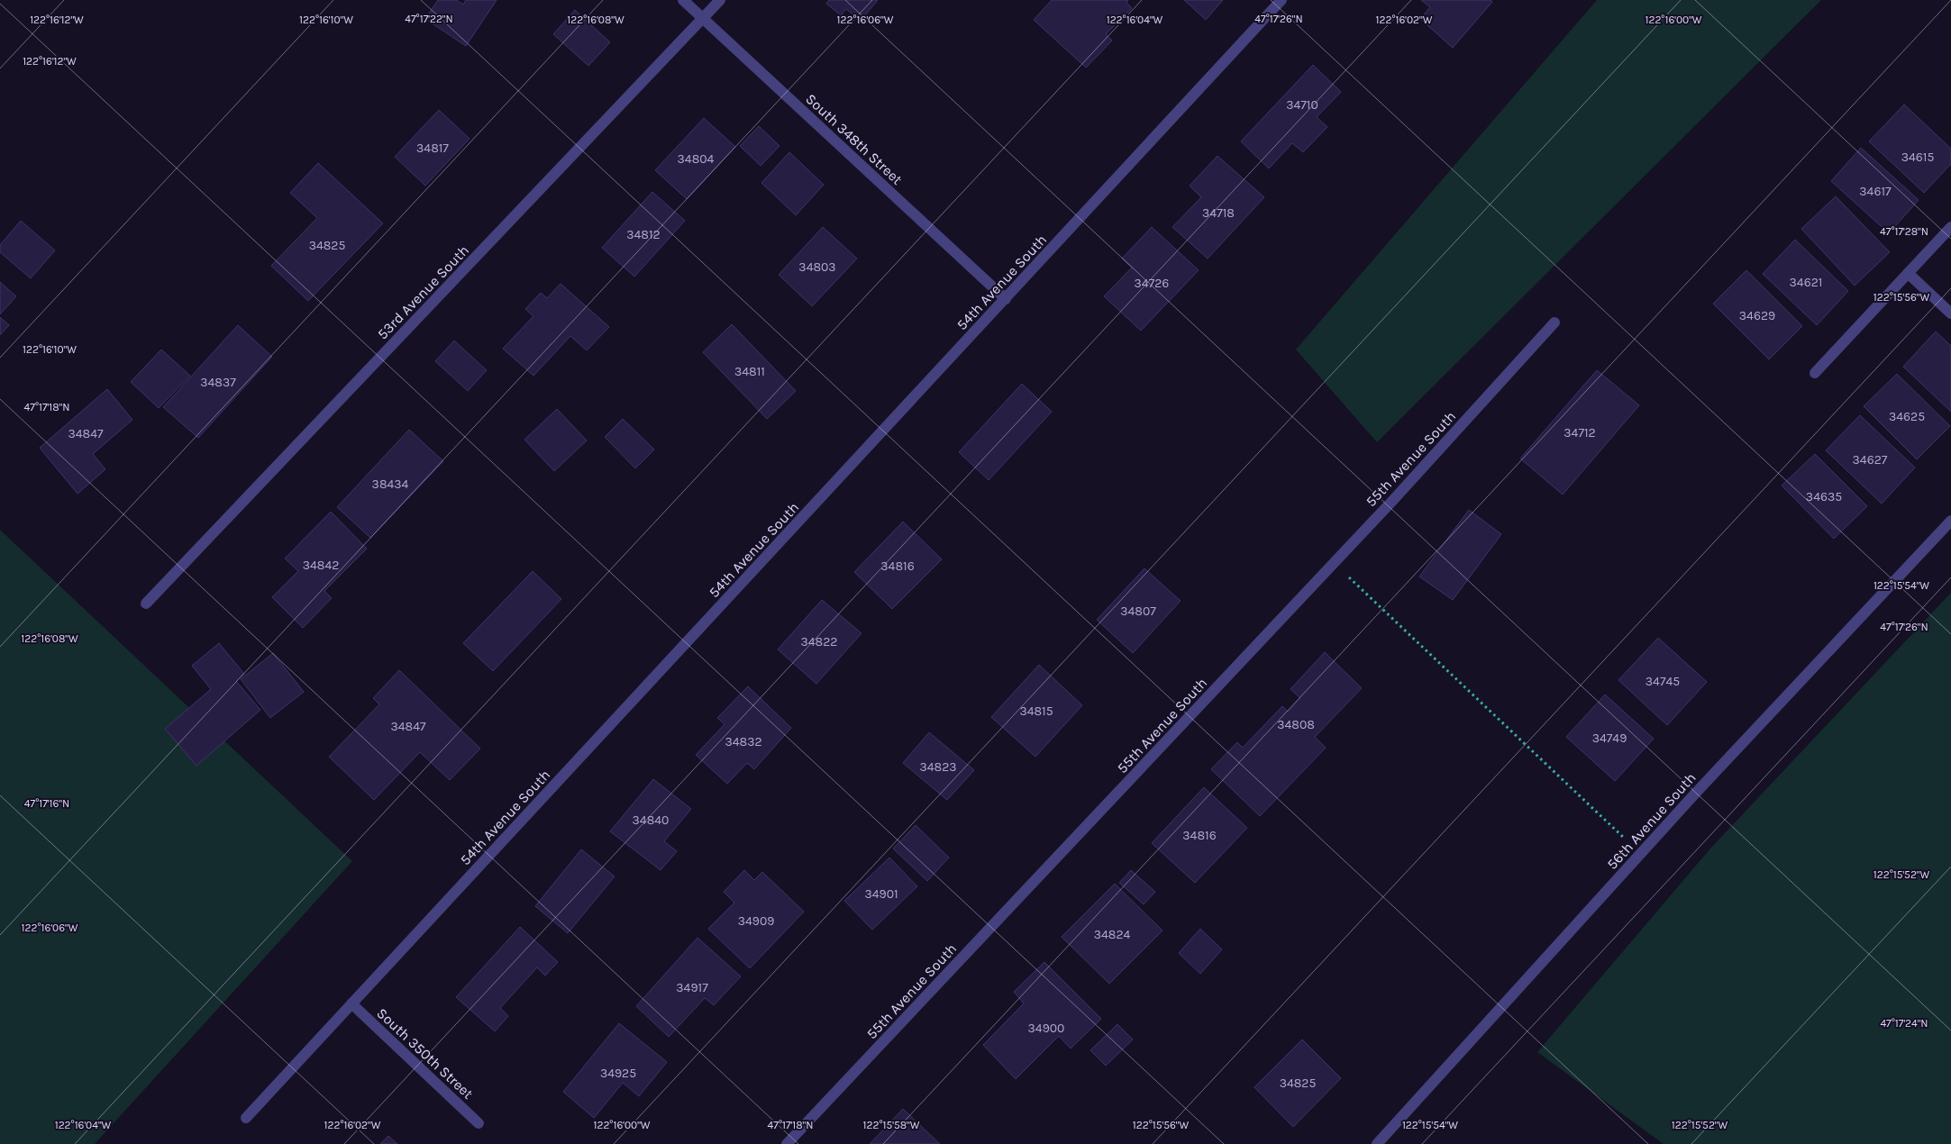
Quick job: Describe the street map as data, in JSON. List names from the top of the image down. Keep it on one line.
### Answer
{"streets":{"street":["South 348th Street","54th Avenue South","53rd Avenue South","55th Avenue South","56th Avenue South","South 350th Street"]},"crossings":[["South 348th Street","54th Avenue South"],["South 348th Street","53rd Avenue South"],["54th Avenue South","South 350th Street"]],"house_numbers":["34710","34817","34615","34804","34617","34718","34812","34825","34803","34621","34726","34629","34811","34837","34625","34712","34847","34627","38434","34635","34842","34816","34807","34822","34745","34815","34808","34847","34749","34832","34823","34840","34816","34901","34909","34824","34917","34900","34925","34825"],"coordinates":["47°17'22\"N","47°17'26\"N","122°16'12\"W","122°16'10\"W","122°16'08\"W","122°16'06\"W","122°16'04\"W","122°16'02\"W","122°16'00\"W","47°17'28\"N","122°15'56\"W","47°17'18\"N","122°15'54\"W","47°17'16\"N","122°15'52\"W","47°17'24\"N","122°15'58\"W"]}
